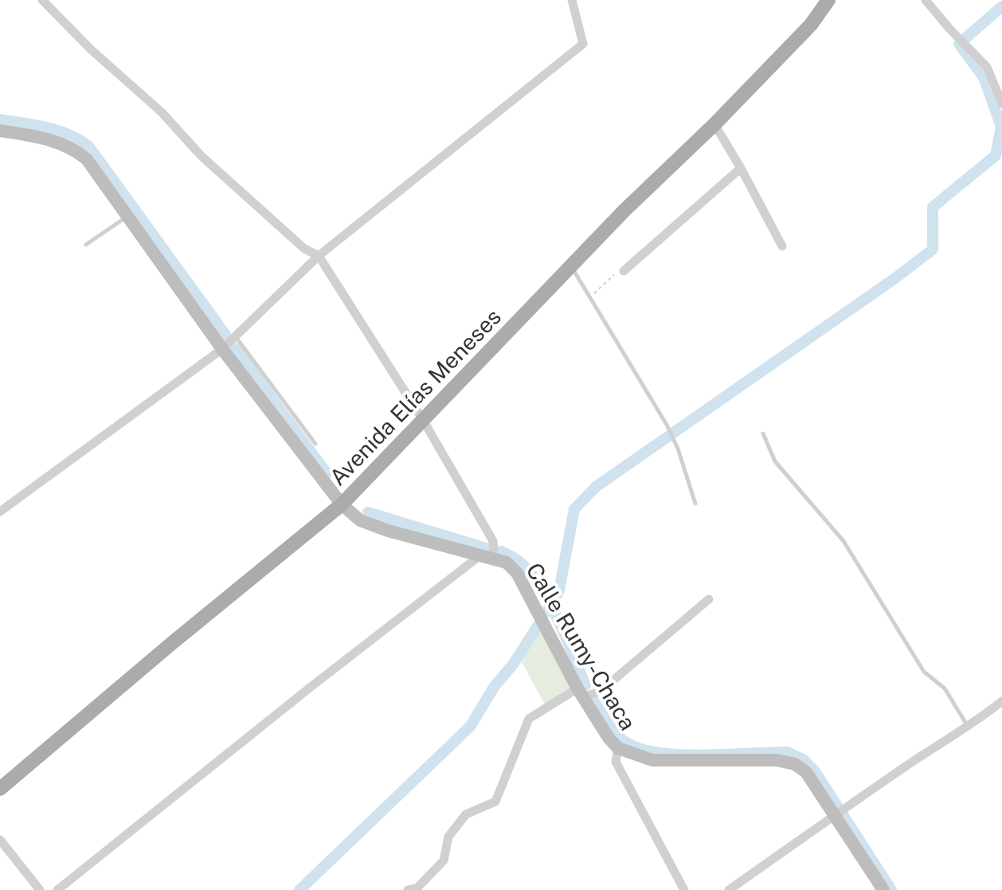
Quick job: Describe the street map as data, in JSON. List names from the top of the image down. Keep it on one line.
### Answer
{"streets":{"main road":["Avenida Elías Meneses"],"street":["Calle Rumy-Chaca"]},"crossings":[["Avenida Elías Meneses","Calle Rumy-Chaca"]]}
